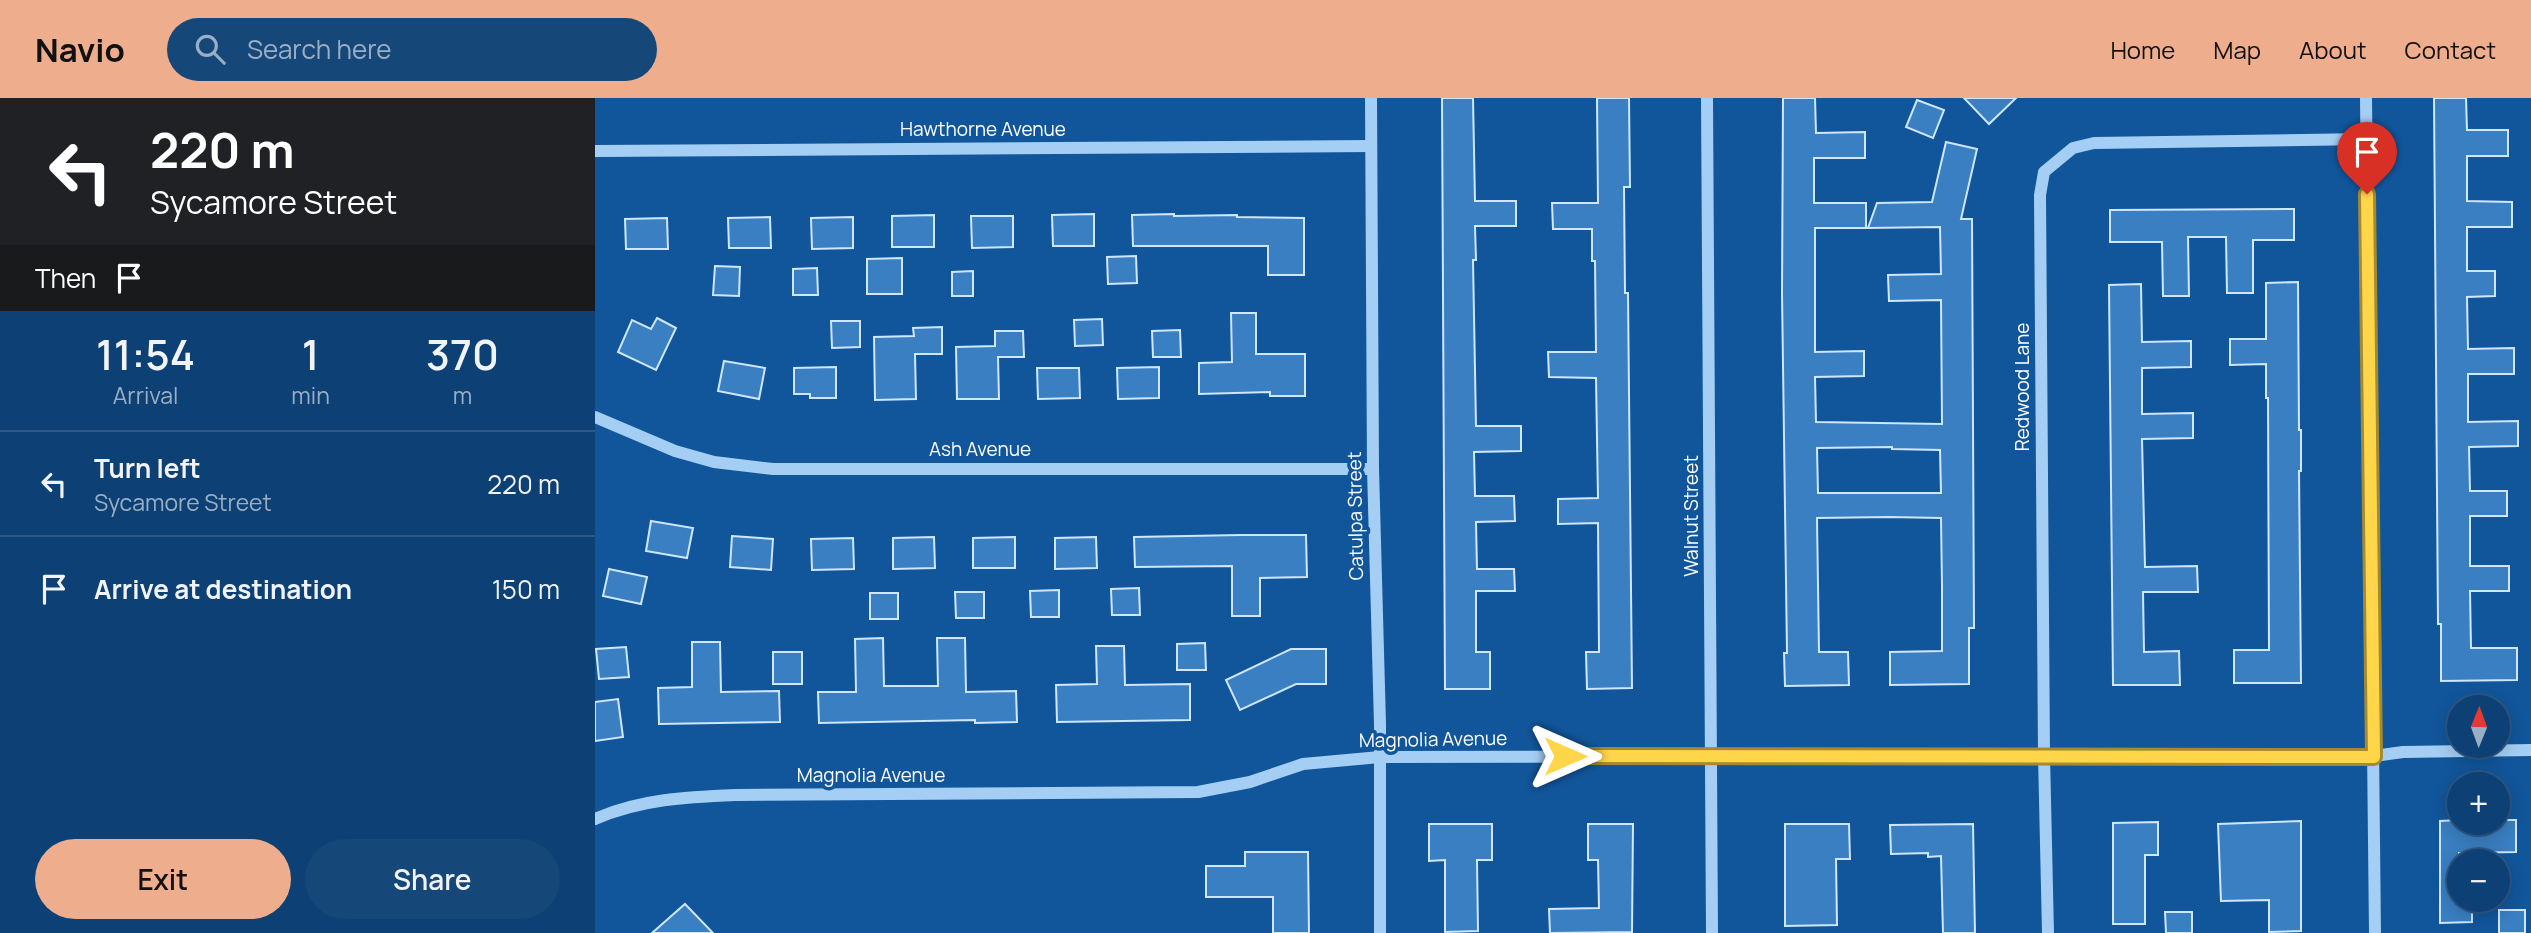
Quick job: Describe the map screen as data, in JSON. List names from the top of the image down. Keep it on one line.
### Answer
{"streets":{"street":["Hawthorne Avenue","Redwood Lane","Ash Avenue","Catulpa Street","Walnut Street","Magnolia Avenue"]},"crossings":[["Hawthorne Avenue","Catulpa Street"],["Redwood Lane","Magnolia Avenue"],["Ash Avenue","Catulpa Street"],["Catulpa Street","Magnolia Avenue"],["Walnut Street","Magnolia Avenue"]],"north":"top","page":{"header":"Navio","search":"Search here","nav":["Home","Map","About","Contact"],"turn":["220 m","Sycamore Street"],"then":"Then","eta":["11:54","Arrival","1","min","370","m"],"list":[{"name":"Turn left","note":"Sycamore Street","value":"220 m"},{"name":"Arrive at destination","value":"150 m"}],"map_buttons":["+","−"],"buttons":["Exit","Share"]}}
